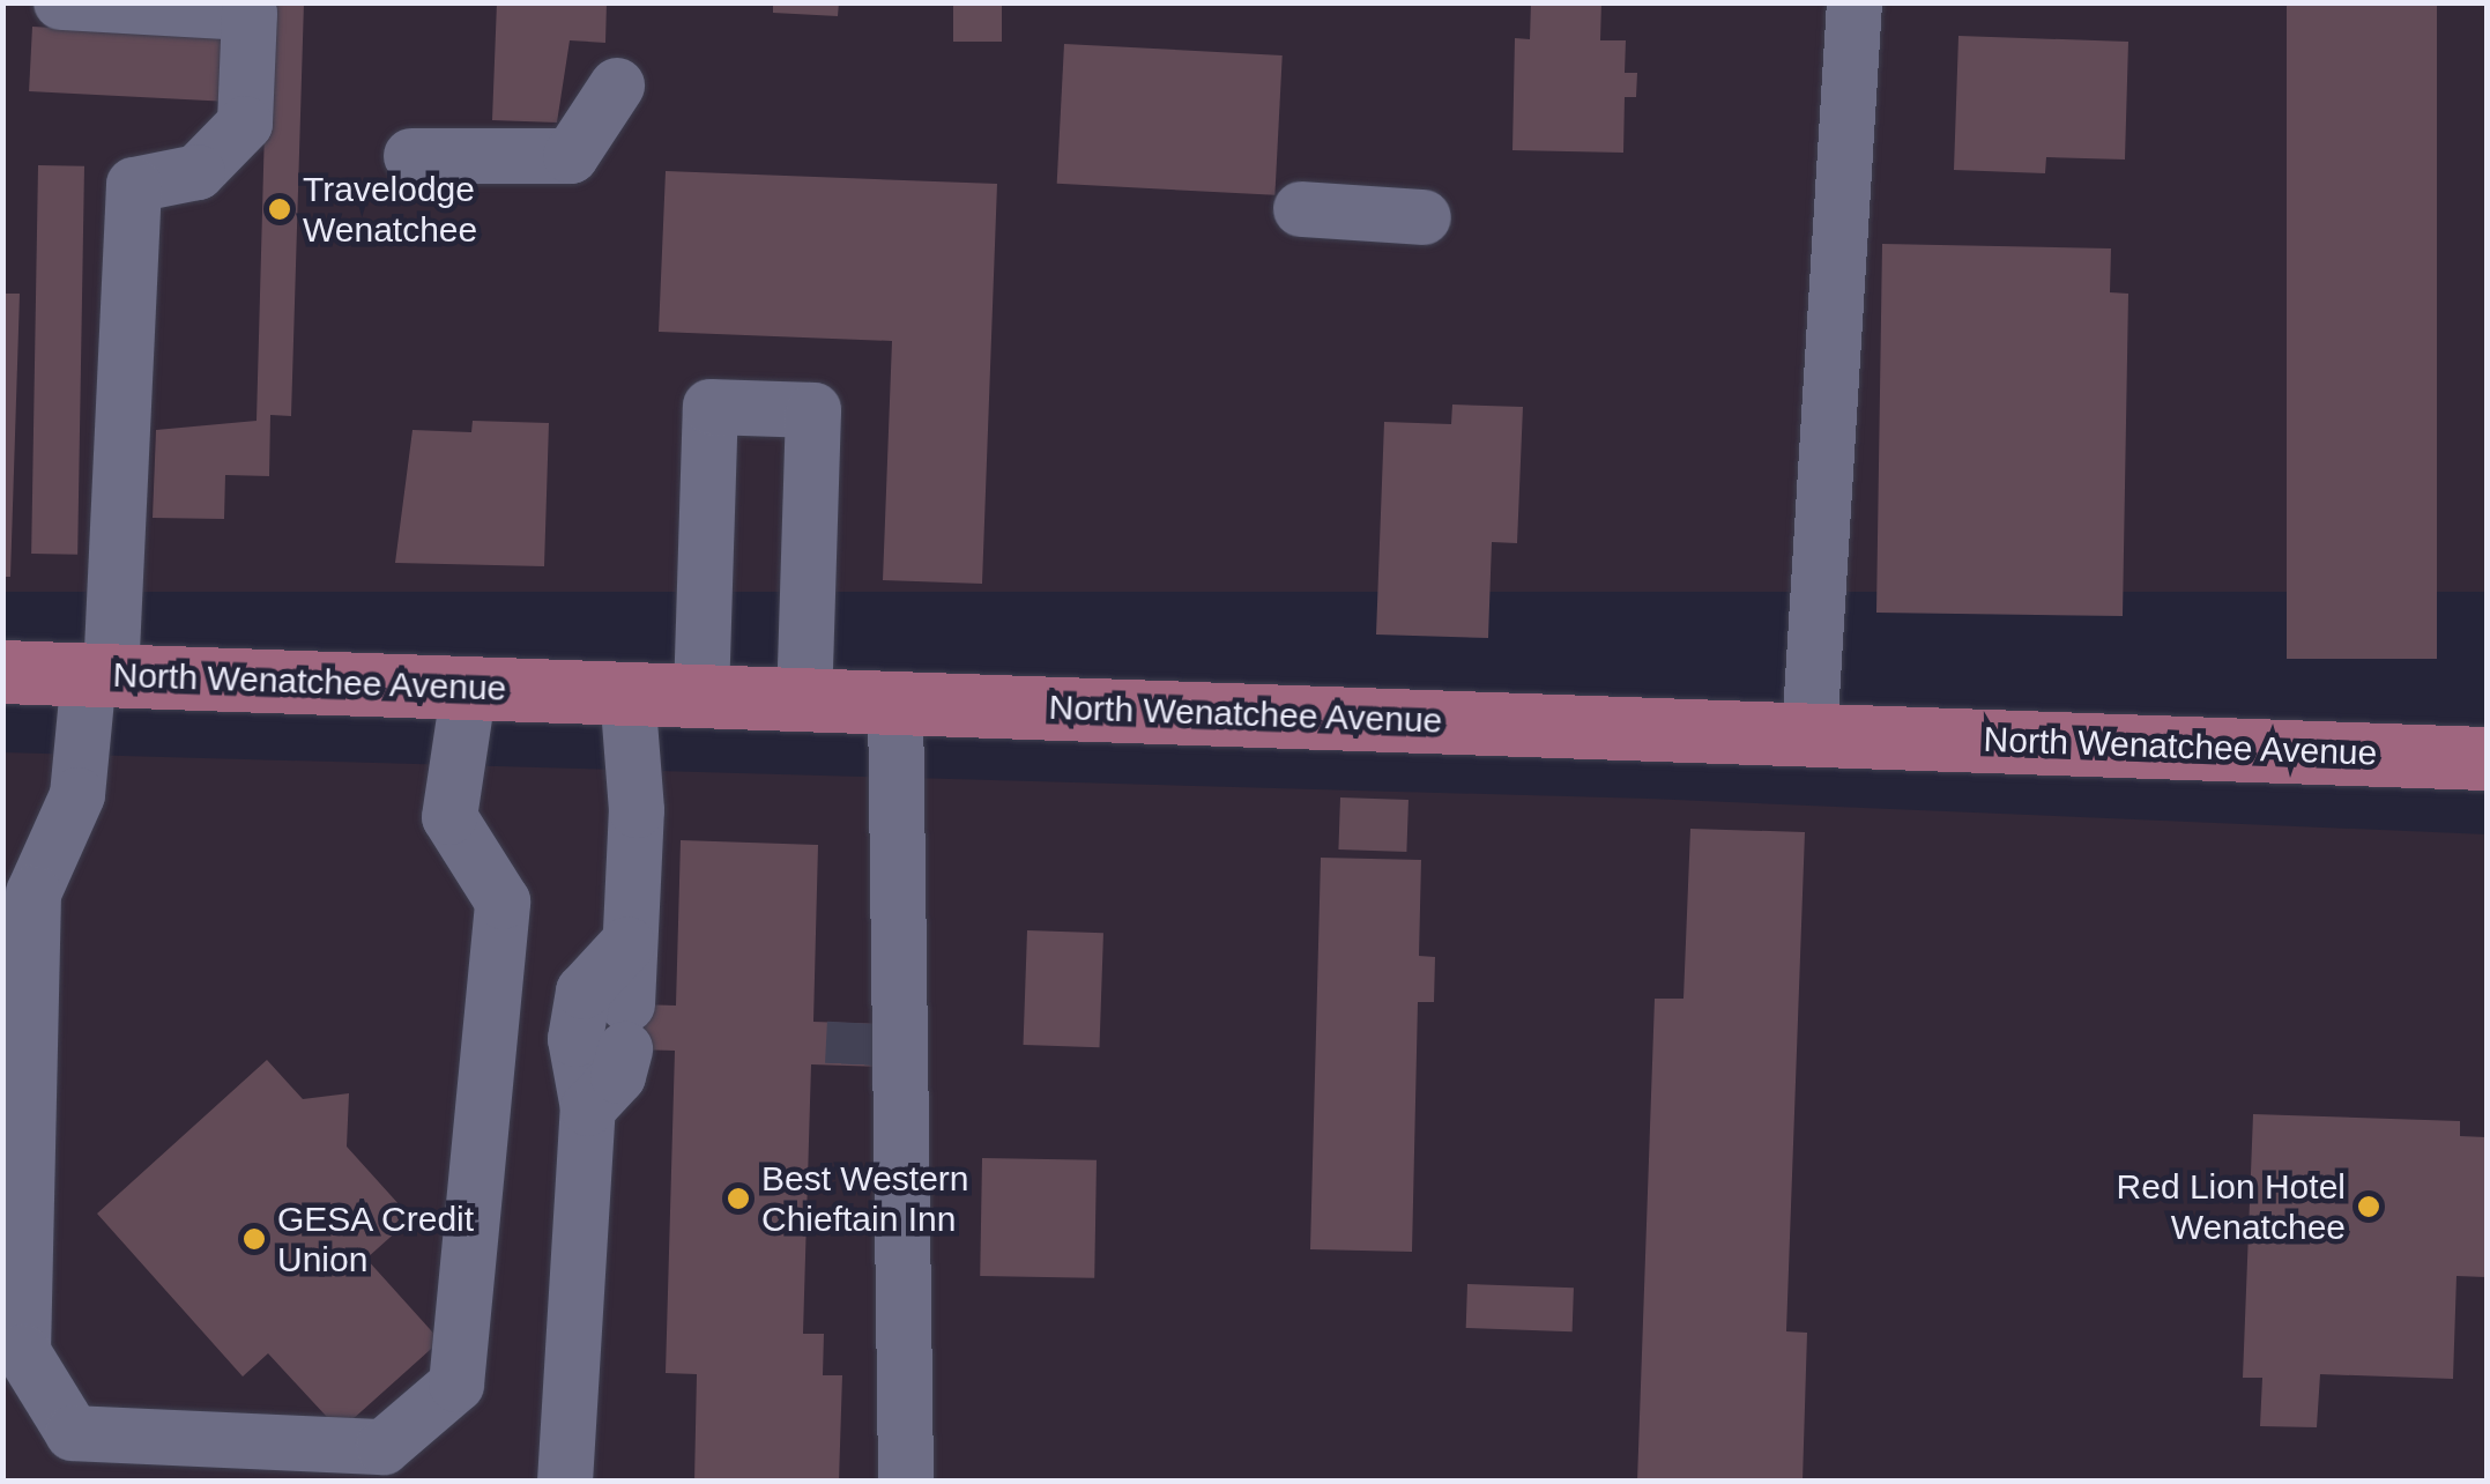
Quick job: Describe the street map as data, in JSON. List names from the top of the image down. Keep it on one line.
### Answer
{"streets":{"main road":["North Wenatchee Avenue"]},"places":["Travelodge Wenatchee","Best Western Chieftain Inn","Red Lion Hotel Wenatchee","GESA Credit Union"]}
